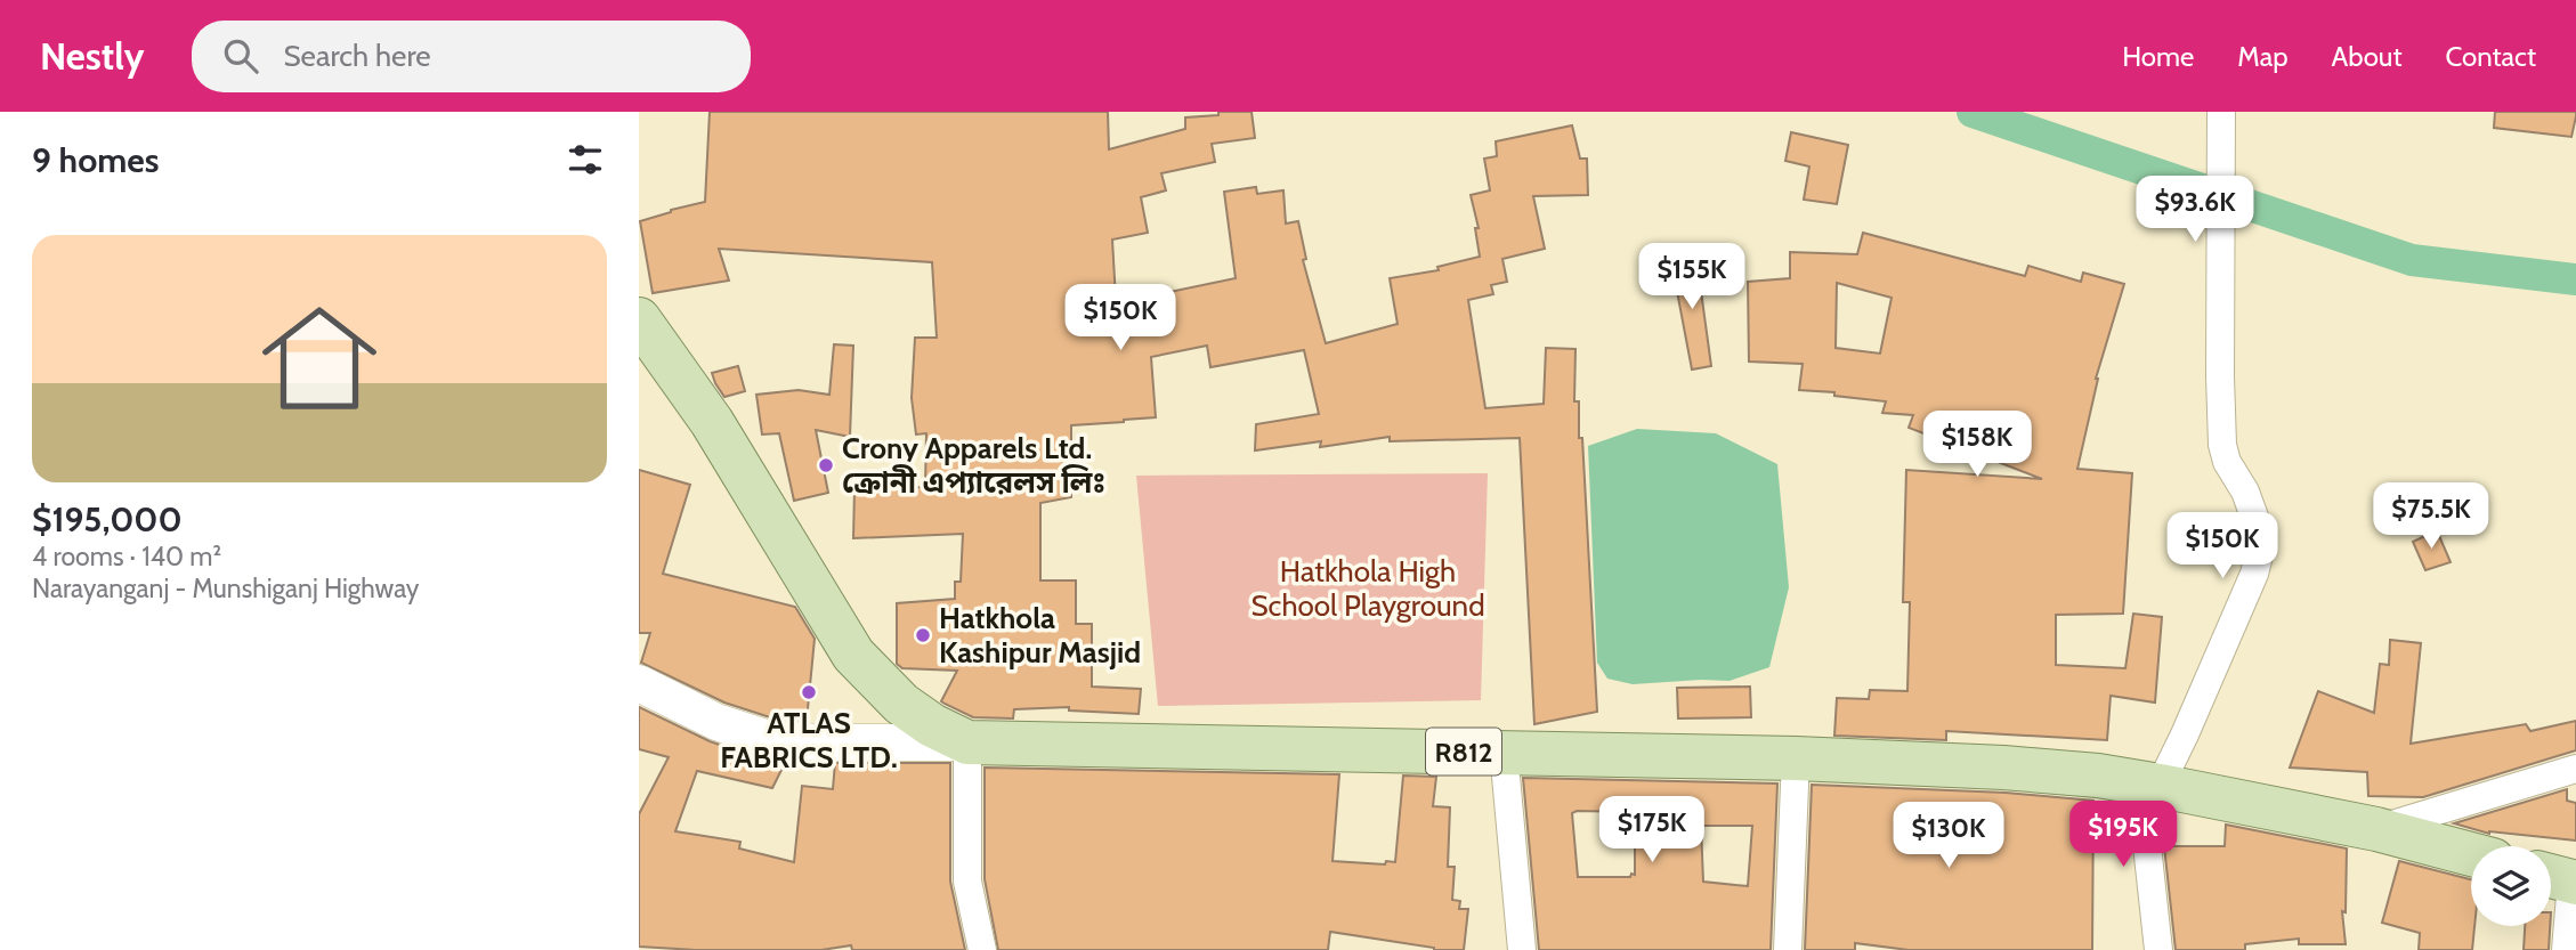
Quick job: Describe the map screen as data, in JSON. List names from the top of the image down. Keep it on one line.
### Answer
{"streets":{"main road":["R812"]},"parks":["Hatkhola High School Playground"],"places":["Crony Apparels Ltd. ক্রোনী এপ্যারেলস লিঃ","Hatkhola Kashipur Masjid","ATLAS FABRICS LTD."],"page":{"header":"Nestly","search":"Search here","nav":["Home","Map","About","Contact"],"heading":"9 homes","price":["$93.6K","$155K","$150K","$158K","$75.5K","$150K","$175K","$195K","$130K"],"list":[{"name":"$195,000","note":"4 rooms · 140 m² · Narayanganj - Munshiganj Highway"}]}}
